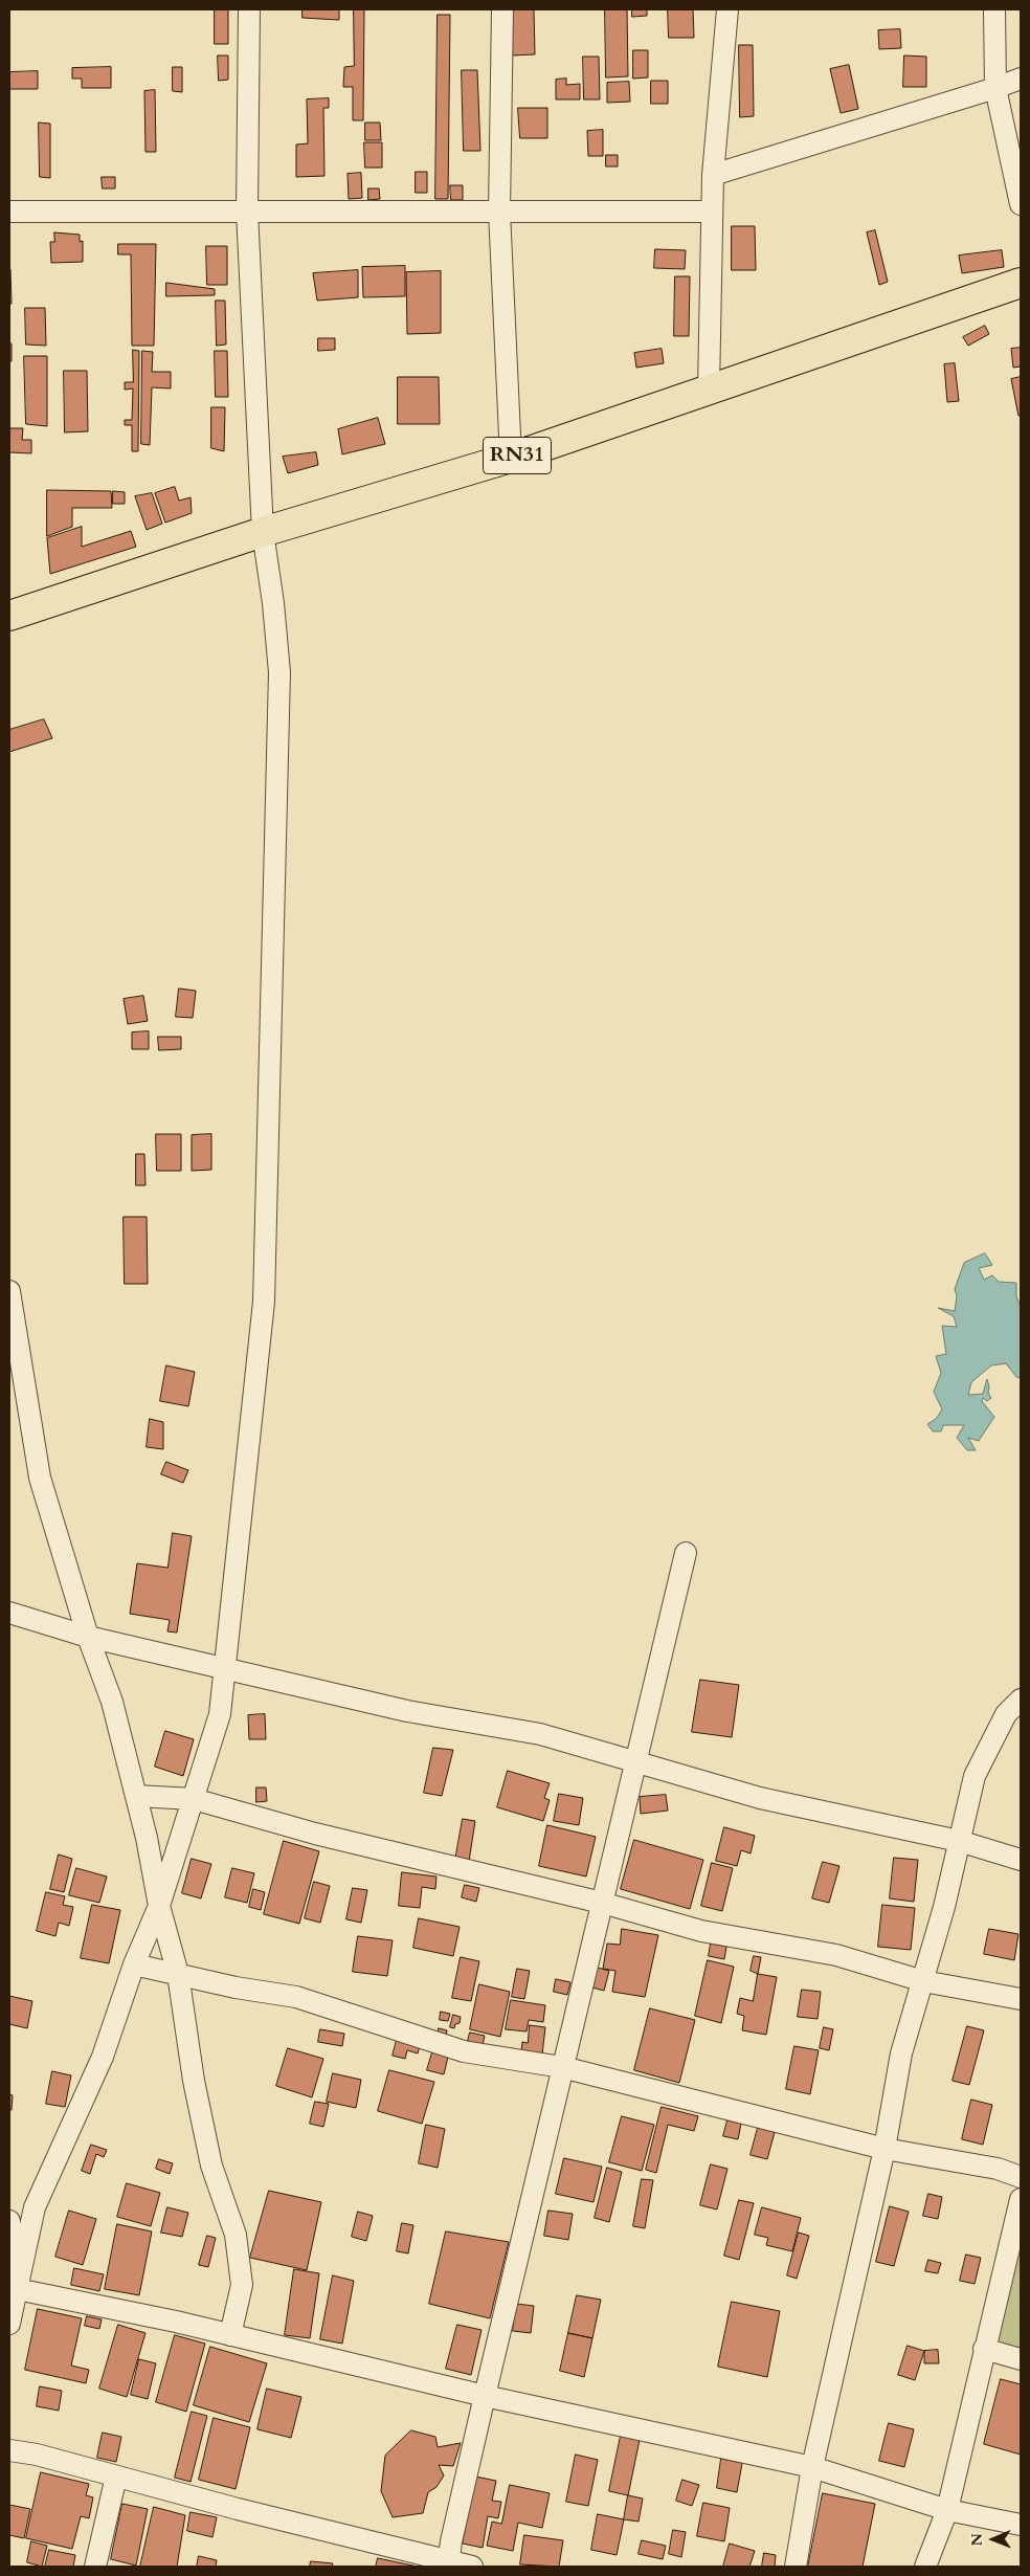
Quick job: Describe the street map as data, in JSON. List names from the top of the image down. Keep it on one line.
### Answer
{"streets":{"main road":["RN31"]},"north":"left"}
